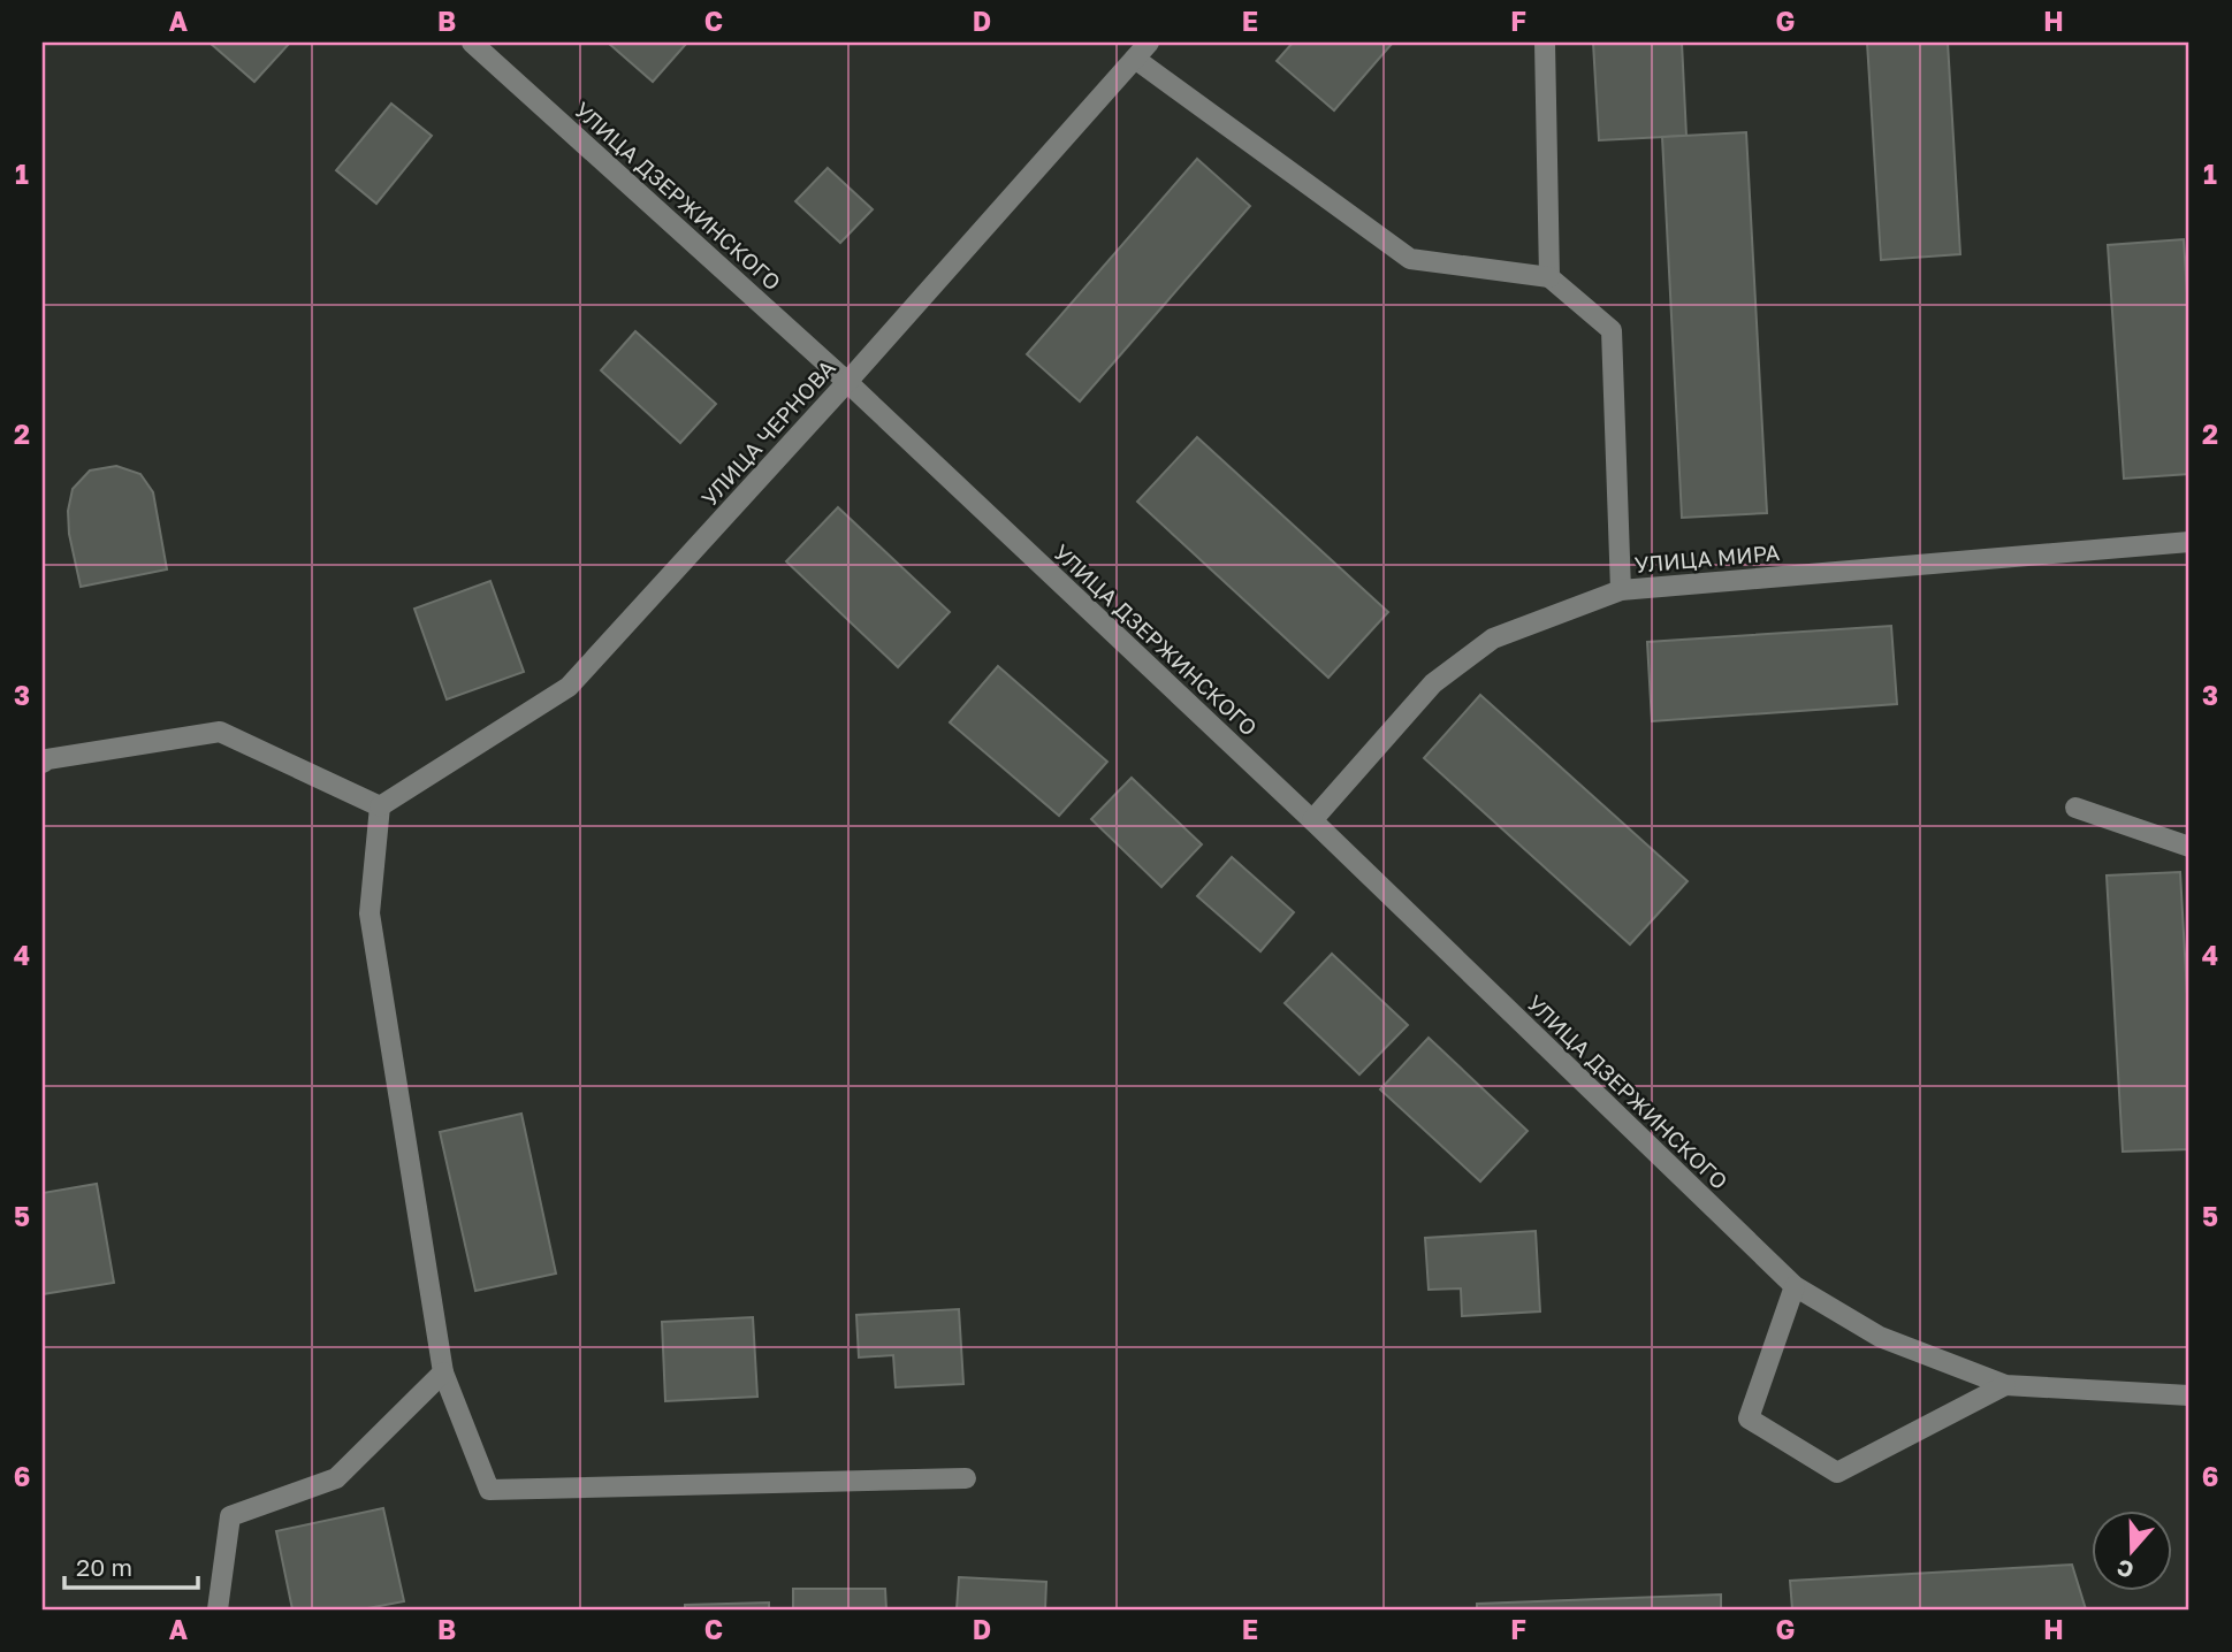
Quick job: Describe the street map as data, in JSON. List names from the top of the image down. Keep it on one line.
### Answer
{"streets":{"street":["УЛИЦА ДЗЕРЖИНСКОГО","УЛИЦА ЧЕРНОВА","УЛИЦА МИРА"]},"crossings":[["УЛИЦА ДЗЕРЖИНСКОГО","УЛИЦА ЧЕРНОВА"],["УЛИЦА ДЗЕРЖИНСКОГО","УЛИЦА МИРА"]],"scale_bar":"20 m","north":"bottom","grid":{"columns":["A","B","C","D","E","F","G","H"],"rows":["1","2","3","4","5","6"]}}
